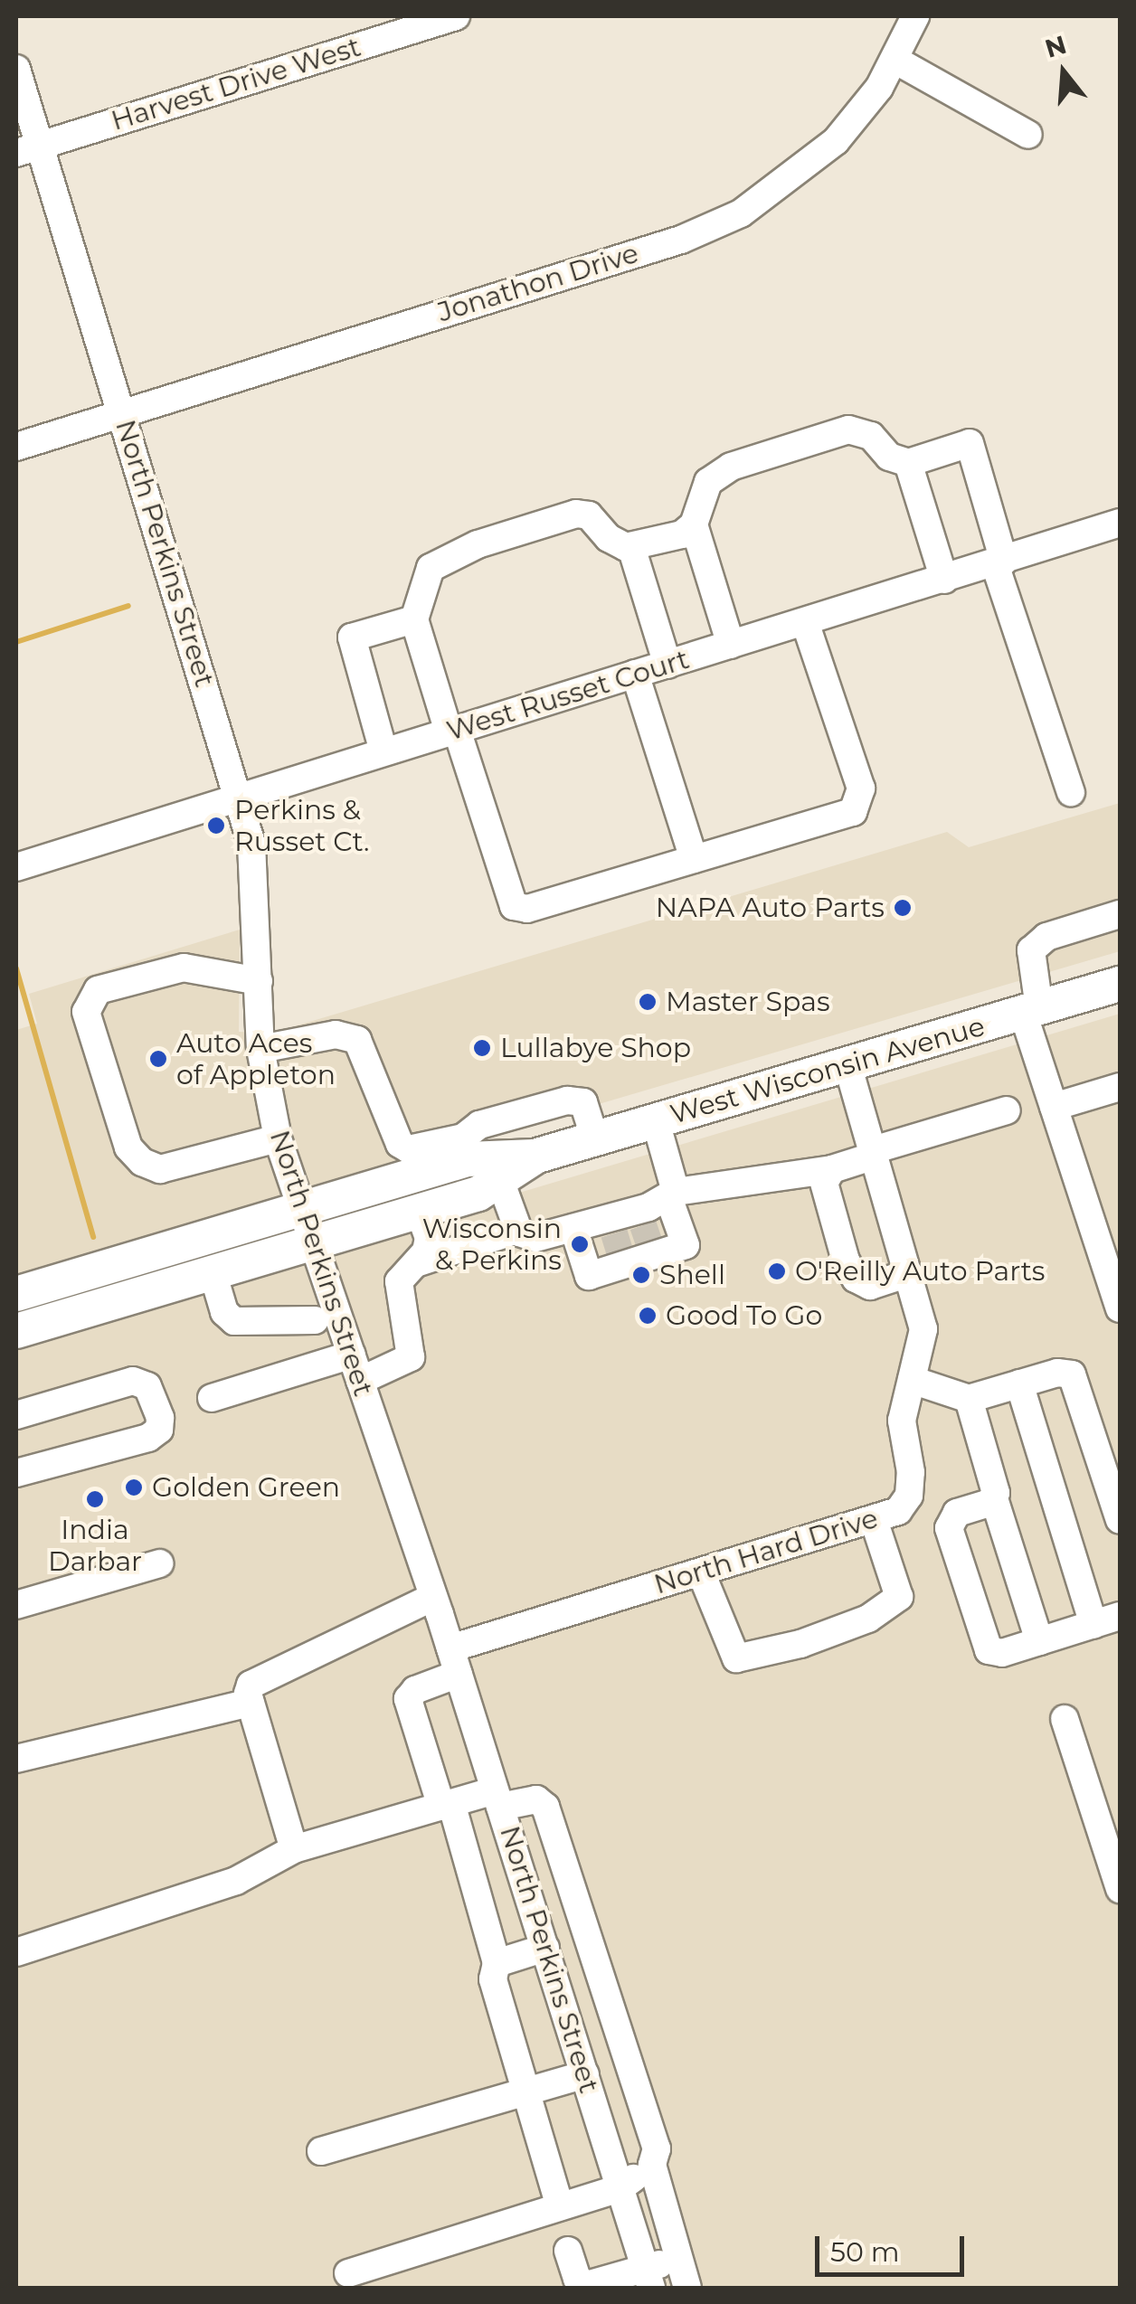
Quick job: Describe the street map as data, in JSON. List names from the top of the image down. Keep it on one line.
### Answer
{"streets":{"main road":["West Wisconsin Avenue"],"street":["Harvest Drive West","Jonathon Drive","North Perkins Street","West Russet Court","North Hard Drive"]},"crossings":[["Harvest Drive West","North Perkins Street"],["Jonathon Drive","North Perkins Street"],["North Perkins Street","West Russet Court"],["North Perkins Street","West Wisconsin Avenue"],["North Perkins Street","North Hard Drive"],["West Wisconsin Avenue","North Hard Drive"]],"places":["Perkins & Russet Ct.","NAPA Auto Parts","Master Spas","Lullabye Shop","Auto Aces of Appleton","Wisconsin & Perkins","O'Reilly Auto Parts","Shell","Good To Go","Golden Green","India Darbar"],"scale_bar":"50 m","north":"top"}
